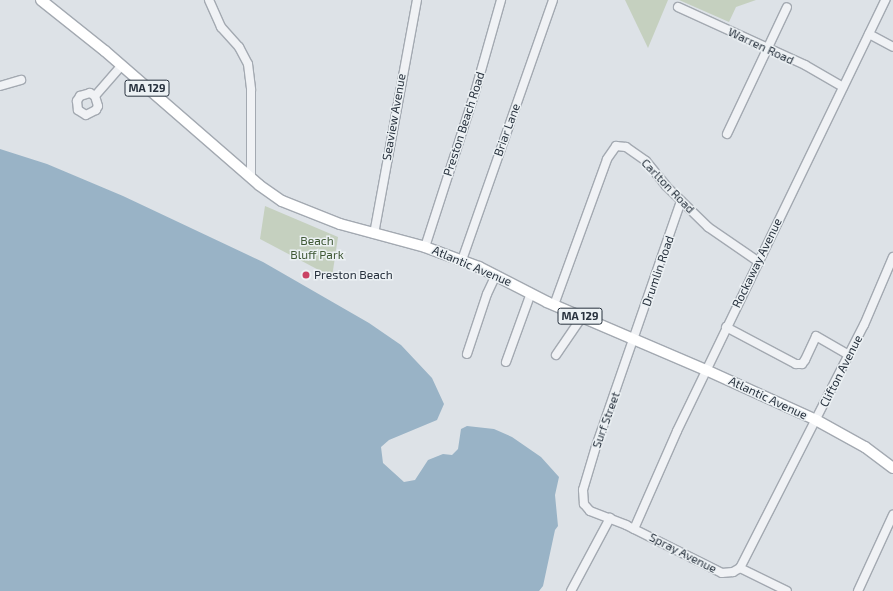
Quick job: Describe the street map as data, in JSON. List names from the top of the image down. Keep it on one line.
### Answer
{"streets":{"main road":["MA 129","Atlantic Avenue"],"street":["Warren Road","Seaview Avenue","Preston Beach Road","Briar Lane","Carlton Road","Rockaway Avenue","Drumlin Road","Clifton Avenue","Surf Street","Spray Avenue"]},"crossings":[["Warren Road","Rockaway Avenue"],["Seaview Avenue","Atlantic Avenue"],["Preston Beach Road","Atlantic Avenue"],["Briar Lane","Atlantic Avenue"],["Carlton Road","Rockaway Avenue"],["Carlton Road","Atlantic Avenue"],["Carlton Road","Drumlin Road"],["Rockaway Avenue","Atlantic Avenue"],["Rockaway Avenue","Spray Avenue"],["Atlantic Avenue","Drumlin Road"],["Atlantic Avenue","Clifton Avenue"],["Atlantic Avenue","Surf Street"],["Drumlin Road","Surf Street"],["Clifton Avenue","Spray Avenue"],["Surf Street","Spray Avenue"]],"parks":["Beach Bluff Park"],"places":["Preston Beach"]}
